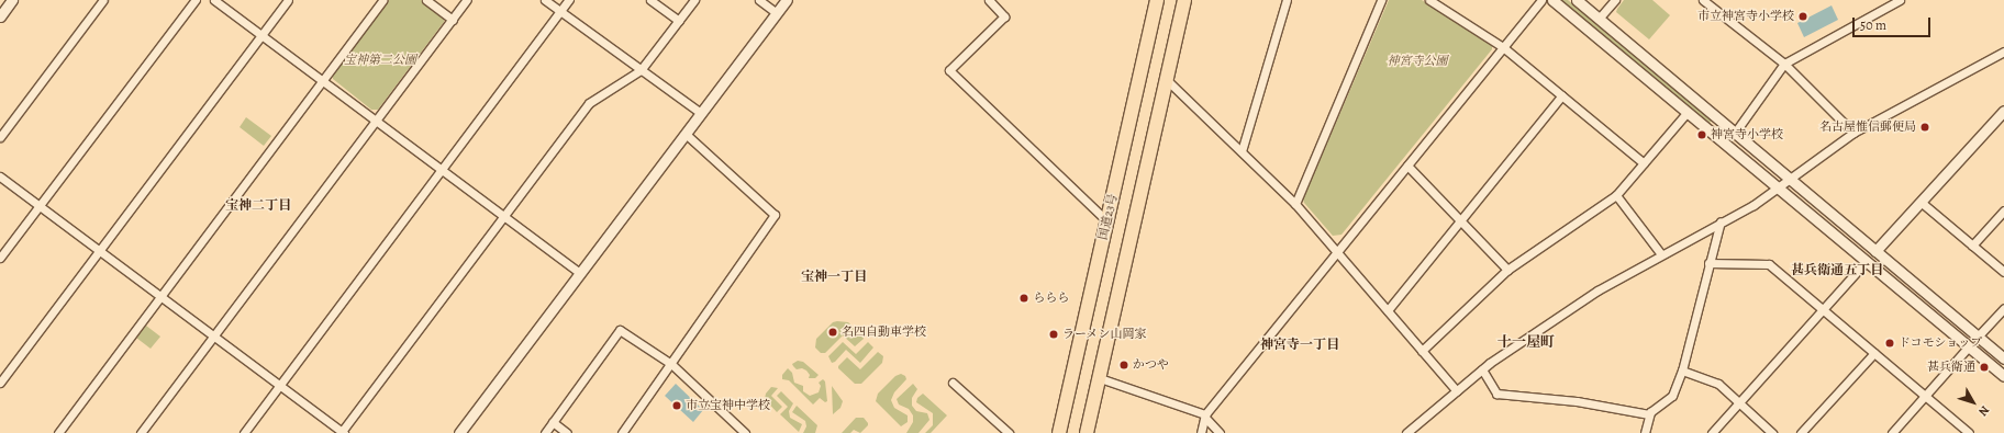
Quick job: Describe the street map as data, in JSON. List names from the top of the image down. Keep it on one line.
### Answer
{"streets":{"highway":["国道23号"]},"districts":["宝神二丁目","甚兵衛通五丁目","宝神一丁目","十一屋町","神宮寺一丁目"],"parks":["宝神第二公園","神宮寺公園"],"places":["市立神宮寺小学校","名古屋惟信郵便局","神宮寺小学校","ららら","名四自動車学校","ラーメン山岡家","ドコモショップ","かつや","甚兵衛通","市立宝神中学校"],"scale_bar":"50 m","north":"bottom right"}
